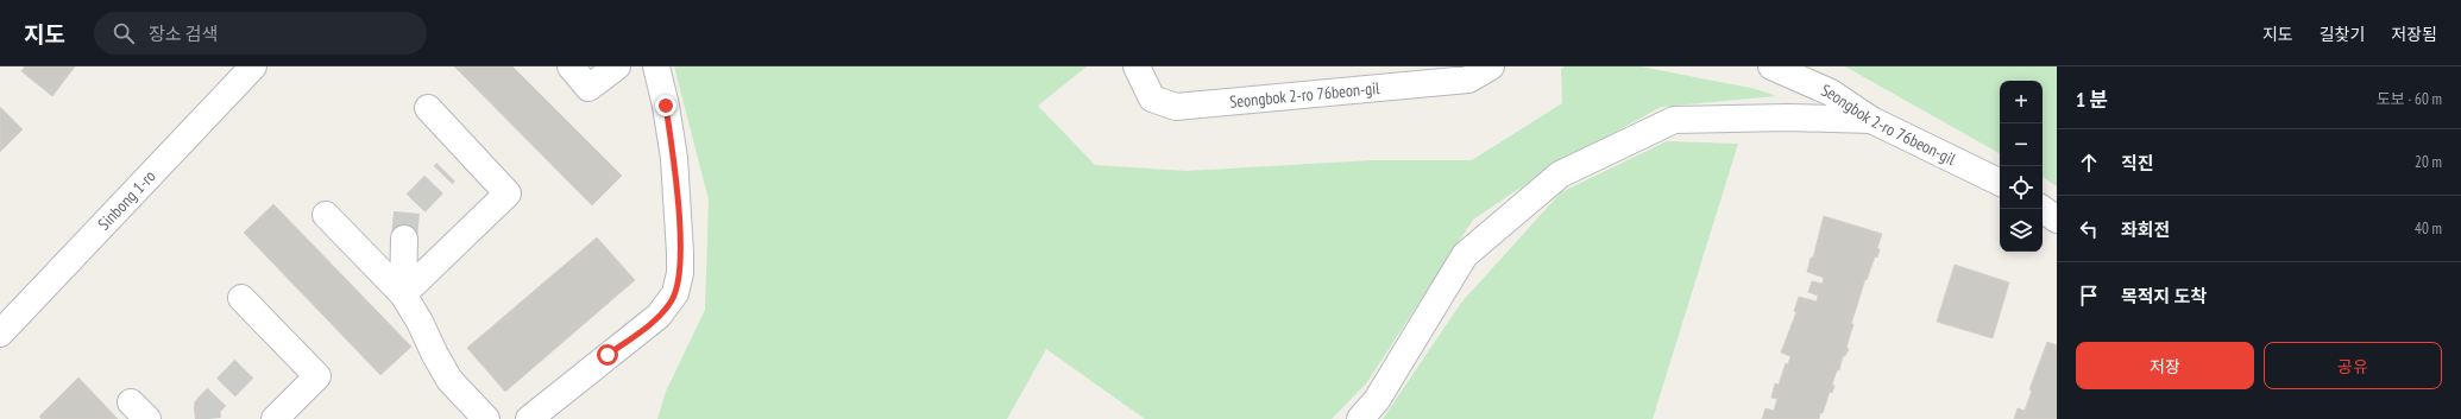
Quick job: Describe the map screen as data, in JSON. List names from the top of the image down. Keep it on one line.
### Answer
{"streets":{"street":["Seongbok 2-ro 76beon-gil","Sinbong 1-ro"]},"page":{"header":"지도","search":"장소 검색","nav":["지도","길찾기","저장됨"],"heading":["1 분","도보 · 60 m"],"map_buttons":["+","−"],"list":[["직진","20 m"],["좌회전","40 m"],"목적지 도착"],"buttons":["저장","공유"]}}
